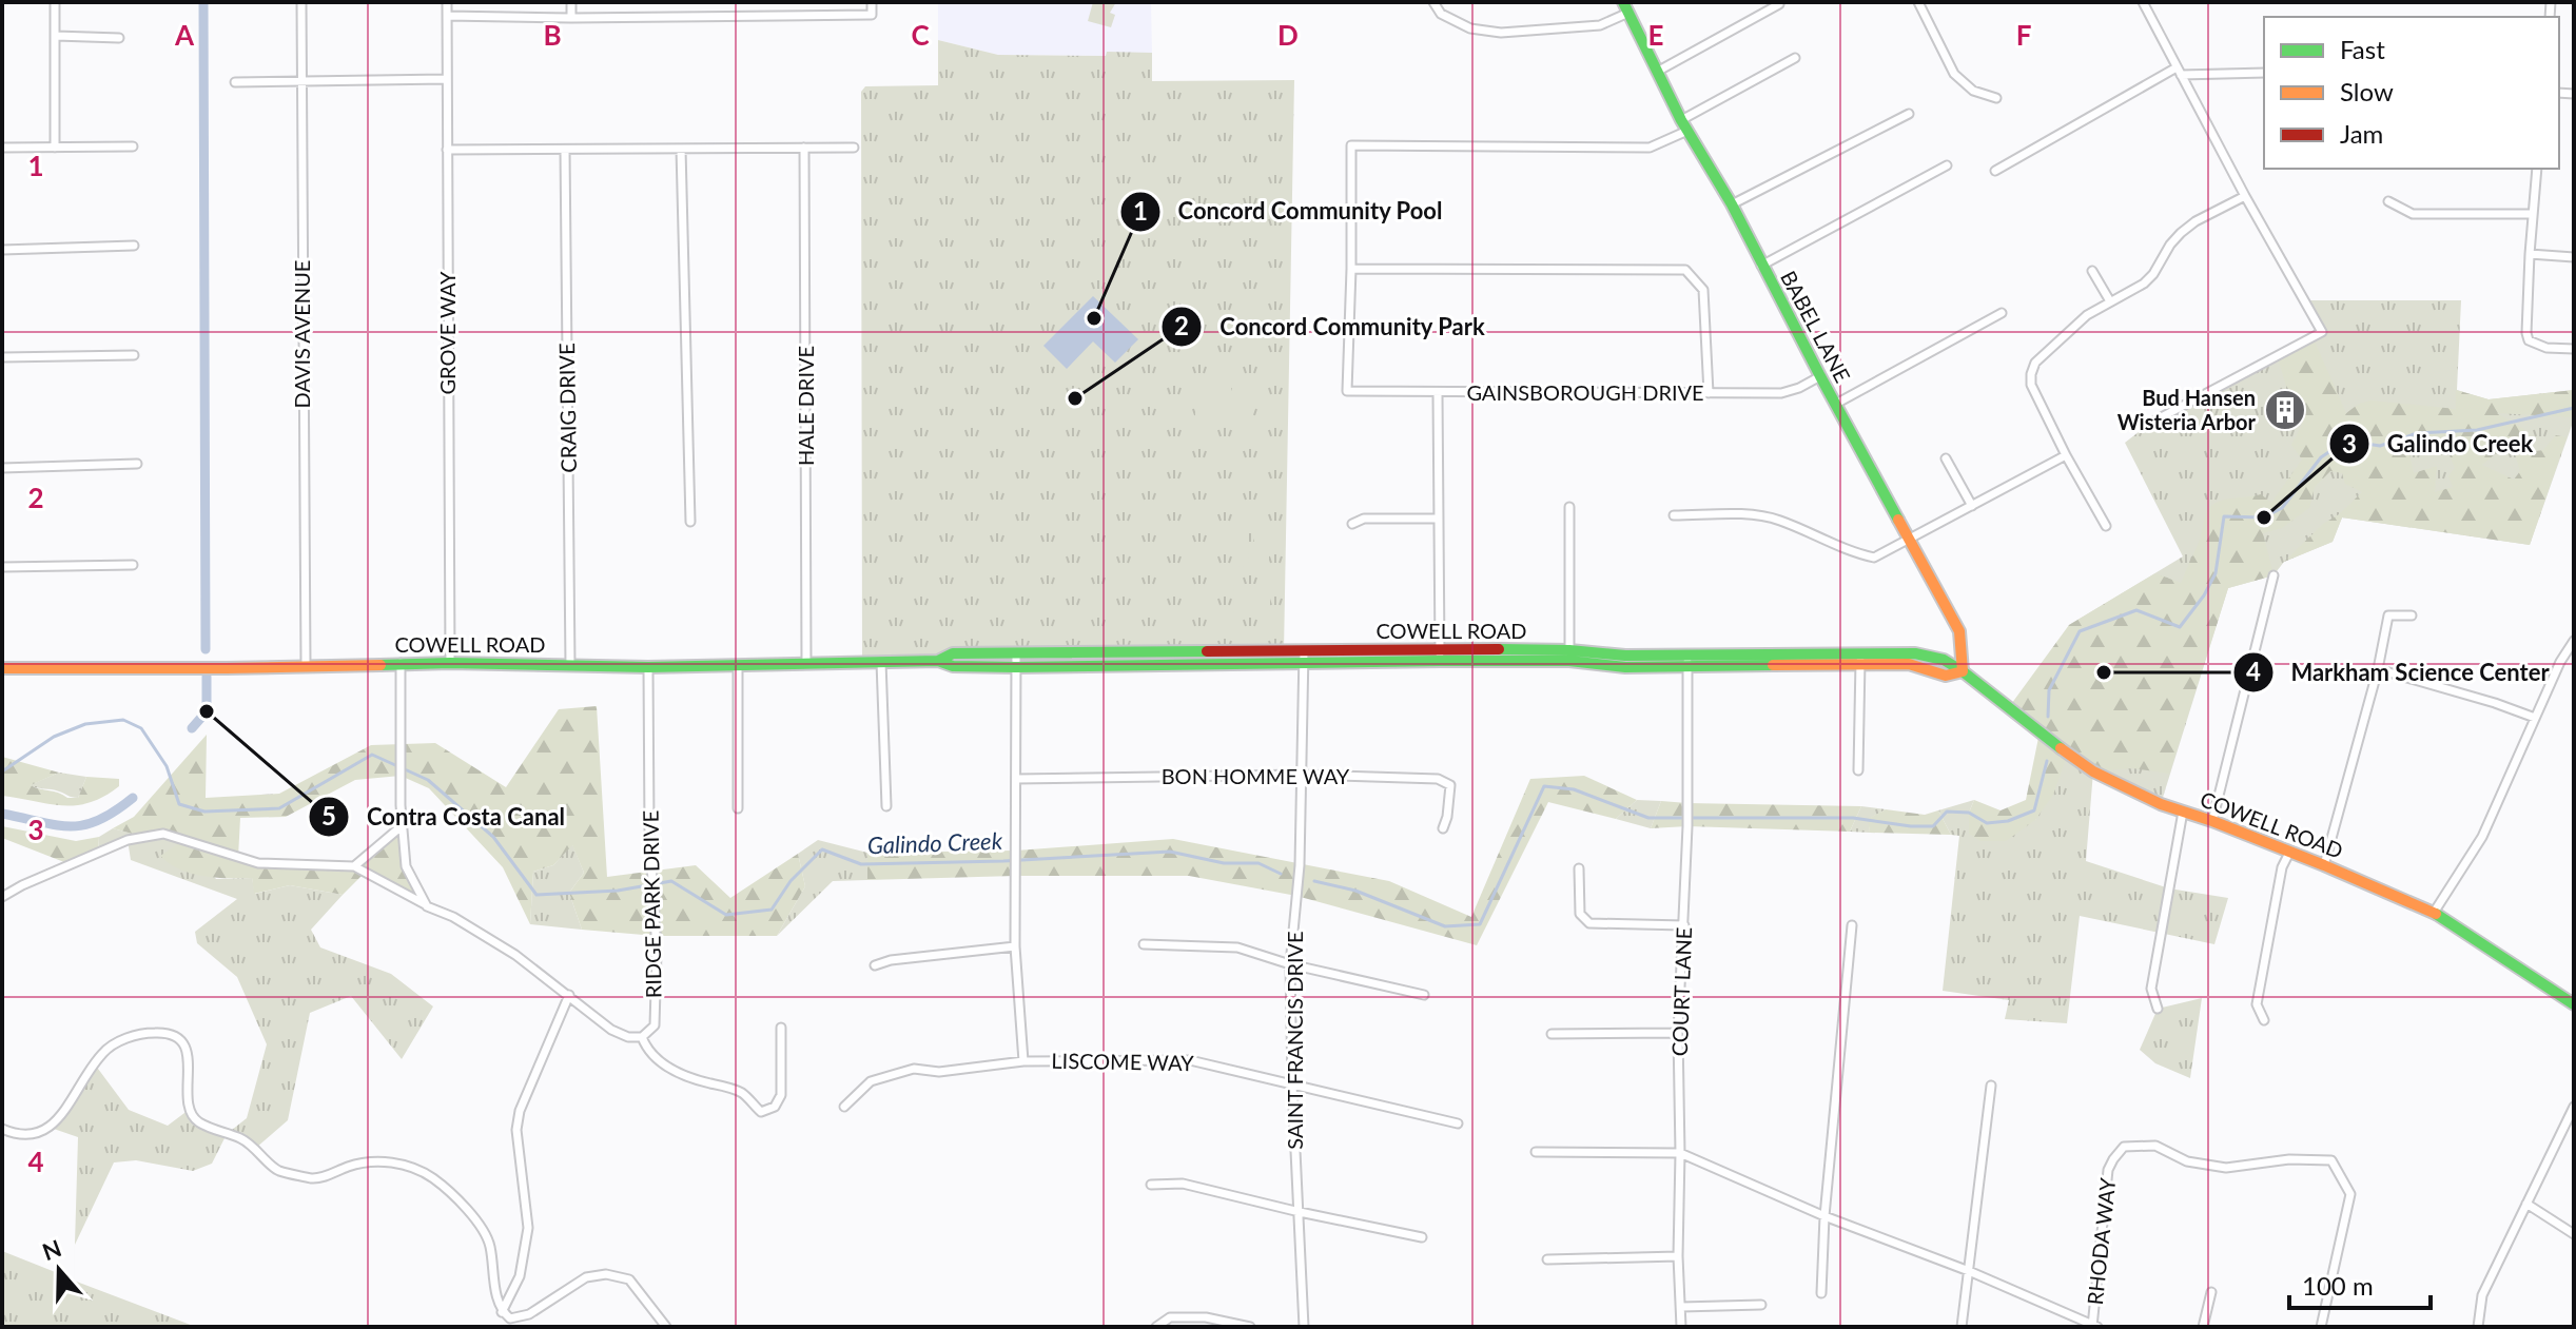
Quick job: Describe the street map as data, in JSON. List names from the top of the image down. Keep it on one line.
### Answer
{"streets":{"street":["BABEL LANE","GROVE WAY","DAVIS AVENUE","GAINSBOROUGH DRIVE","HALE DRIVE","CRAIG DRIVE","COWELL ROAD","BON HOMME WAY","RIDGE PARK DRIVE","COURT LANE","SAINT FRANCIS DRIVE","LISCOME WAY","RHODA WAY"]},"crossings":[["BABEL LANE","GAINSBOROUGH DRIVE"],["BABEL LANE","COWELL ROAD"],["GROVE WAY","COWELL ROAD"],["DAVIS AVENUE","COWELL ROAD"],["HALE DRIVE","COWELL ROAD"],["CRAIG DRIVE","COWELL ROAD"],["COWELL ROAD","RIDGE PARK DRIVE"],["COWELL ROAD","COURT LANE"],["COWELL ROAD","SAINT FRANCIS DRIVE"],["BON HOMME WAY","SAINT FRANCIS DRIVE"],["SAINT FRANCIS DRIVE","LISCOME WAY"]],"water":["Galindo Creek"],"places":{"other":["Concord Community Pool","Concord Community Park","Galindo Creek","Markham Science Center","Contra Costa Canal"],"building":["Bud Hansen Wisteria Arbor"]},"legend":["Fast","Slow","Jam"],"scale_bar":"100 m","north":"top","grid":{"columns":["A","B","C","D","E","F"],"rows":["1","2","3","4"]}}
